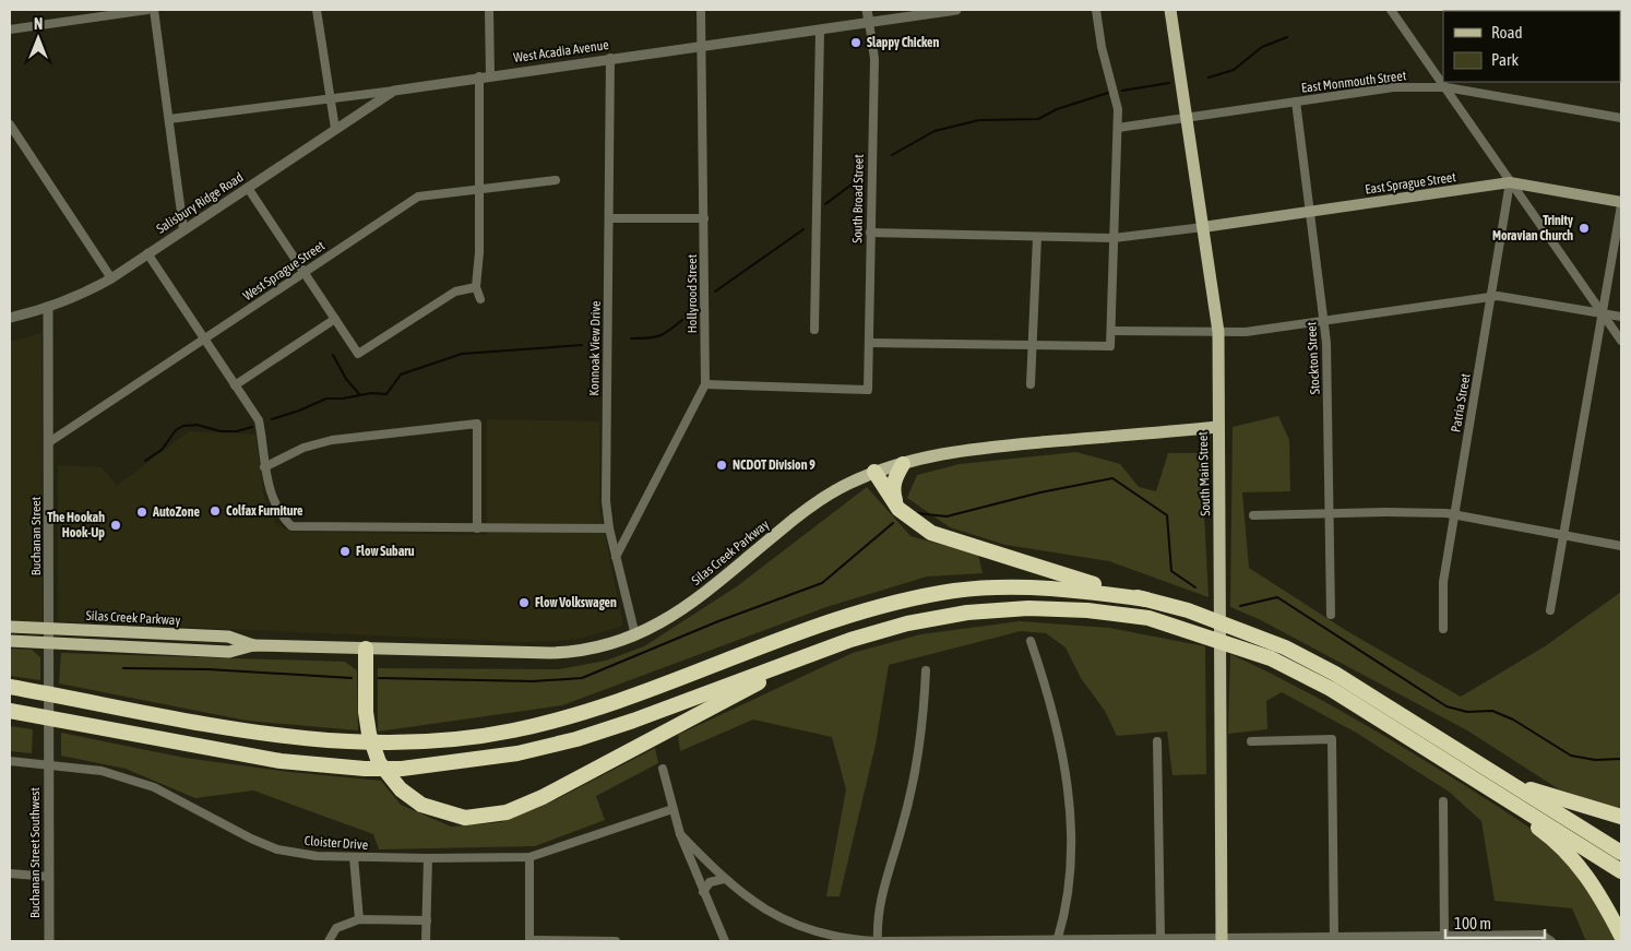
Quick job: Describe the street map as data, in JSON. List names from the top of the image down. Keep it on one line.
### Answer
{"streets":{"main road":["East Sprague Street","South Main Street","Silas Creek Parkway"],"street":["West Acadia Avenue","East Monmouth Street","South Broad Street","Salisbury Ridge Road","West Sprague Street","Hollyrood Street","Konnoak View Drive","Stockton Street","Patria Street","Buchanan Street","Cloister Drive","Buchanan Street Southwest"]},"crossings":[["West Acadia Avenue","South Broad Street"],["West Acadia Avenue","Salisbury Ridge Road"],["West Acadia Avenue","Hollyrood Street"],["West Acadia Avenue","Konnoak View Drive"],["East Monmouth Street","Stockton Street"],["East Monmouth Street","South Main Street"],["East Sprague Street","Stockton Street"],["East Sprague Street","Patria Street"],["East Sprague Street","South Main Street"],["South Broad Street","Hollyrood Street"],["Salisbury Ridge Road","Buchanan Street"],["West Sprague Street","Buchanan Street"],["Hollyrood Street","Konnoak View Drive"],["Konnoak View Drive","Silas Creek Parkway"],["South Main Street","Silas Creek Parkway"],["Buchanan Street","Silas Creek Parkway"],["Buchanan Street","Cloister Drive"],["Buchanan Street","Buchanan Street Southwest"],["Cloister Drive","Buchanan Street Southwest"]],"places":["Slappy Chicken","Trinity Moravian Church","NCDOT Division 9","Colfax Furniture","AutoZone","The Hookah Hook-Up","Flow Subaru","Flow Volkswagen"],"legend":["Road","Park"],"scale_bar":"100 m","north":"top"}
